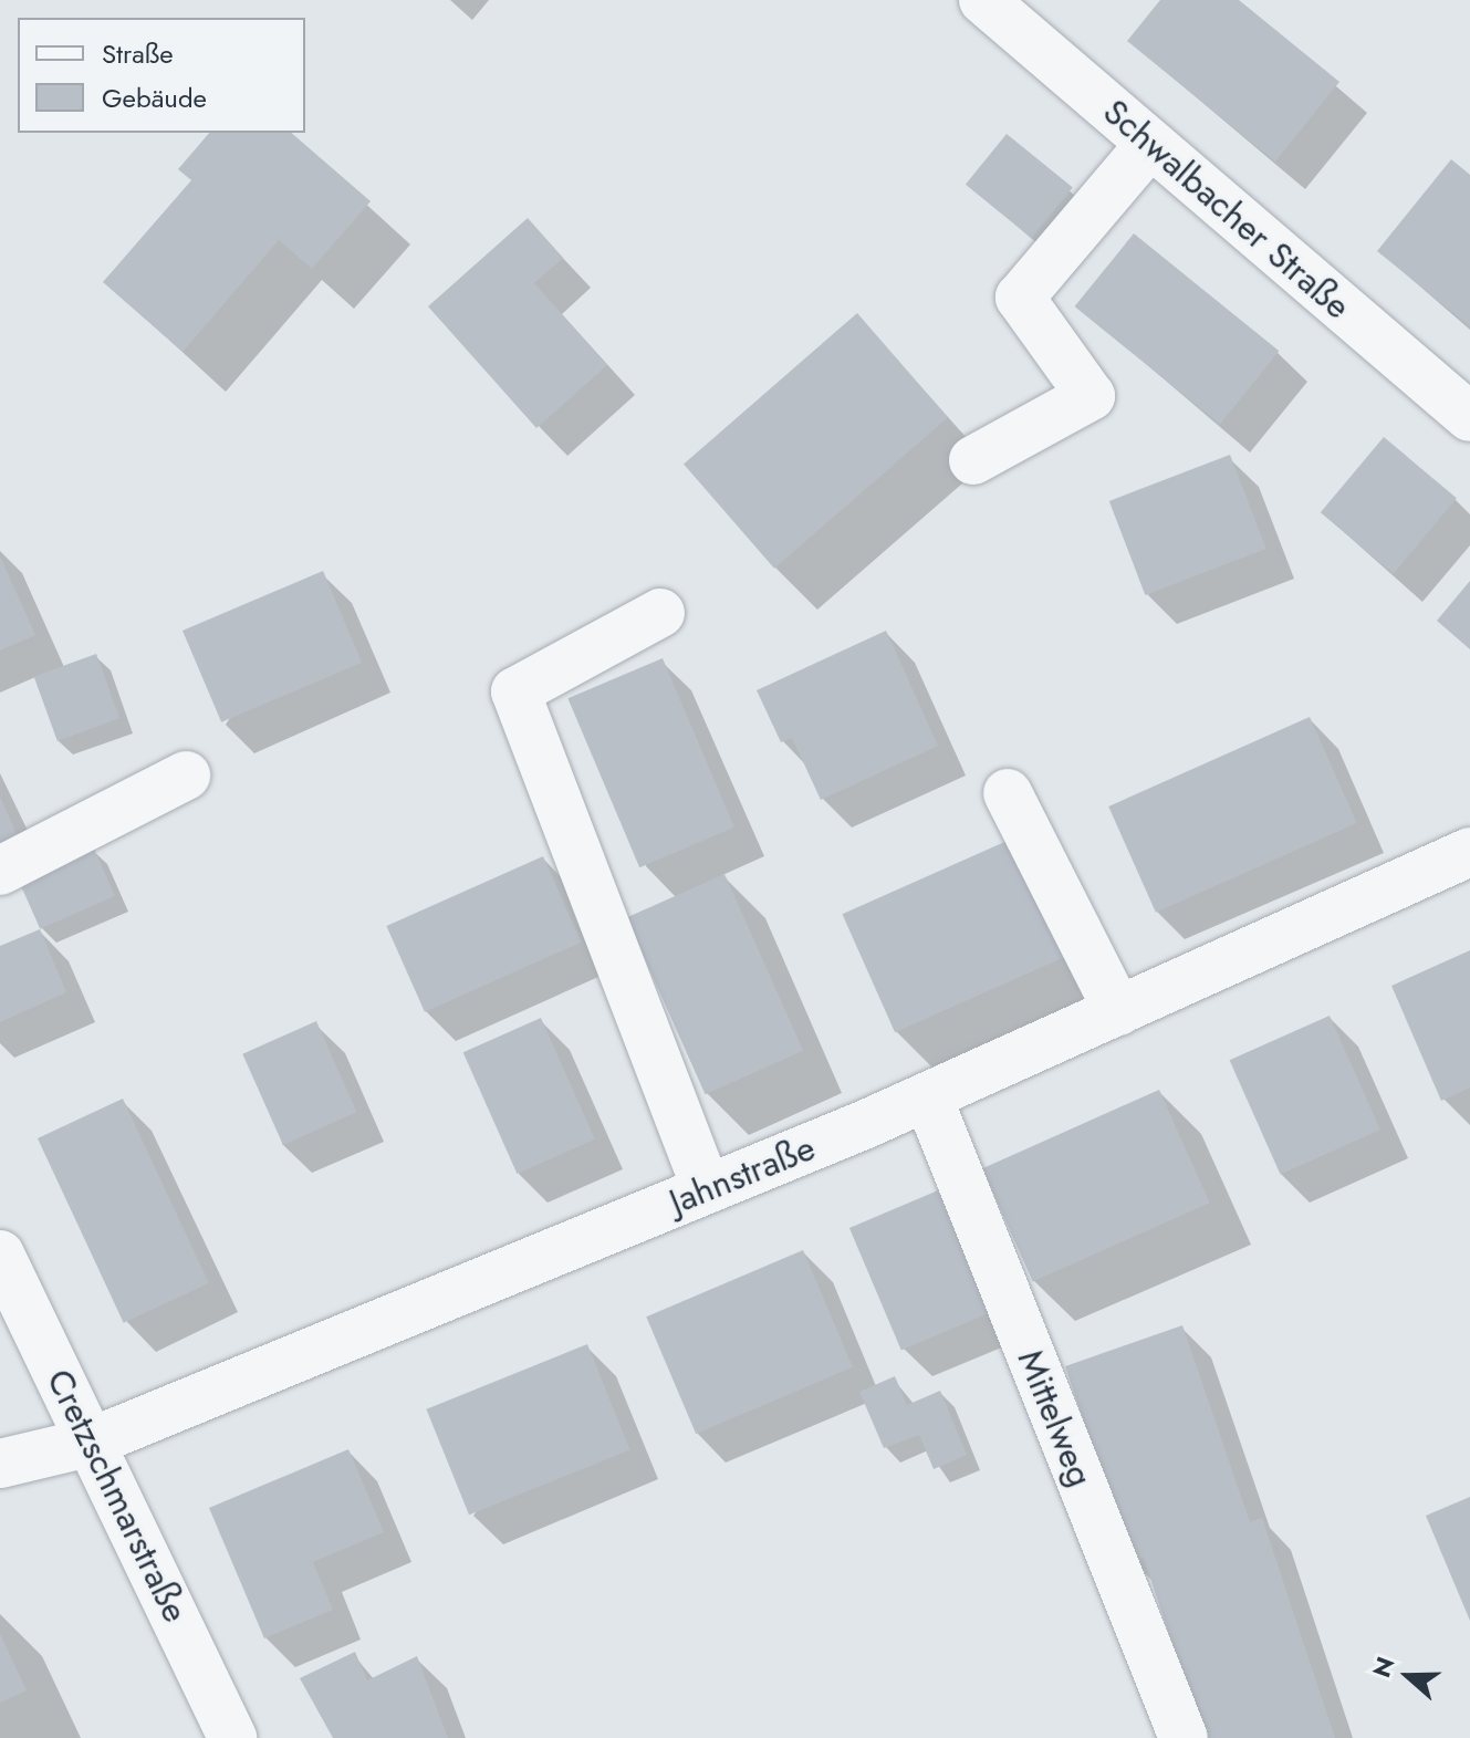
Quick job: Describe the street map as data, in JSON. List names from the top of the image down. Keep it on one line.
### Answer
{"streets":{"street":["Schwalbacher Straße","Jahnstraße","Mittelweg","Cretzschmarstraße"]},"crossings":[["Jahnstraße","Mittelweg"],["Jahnstraße","Cretzschmarstraße"]],"legend":["Straße","Gebäude"],"north":"left"}
